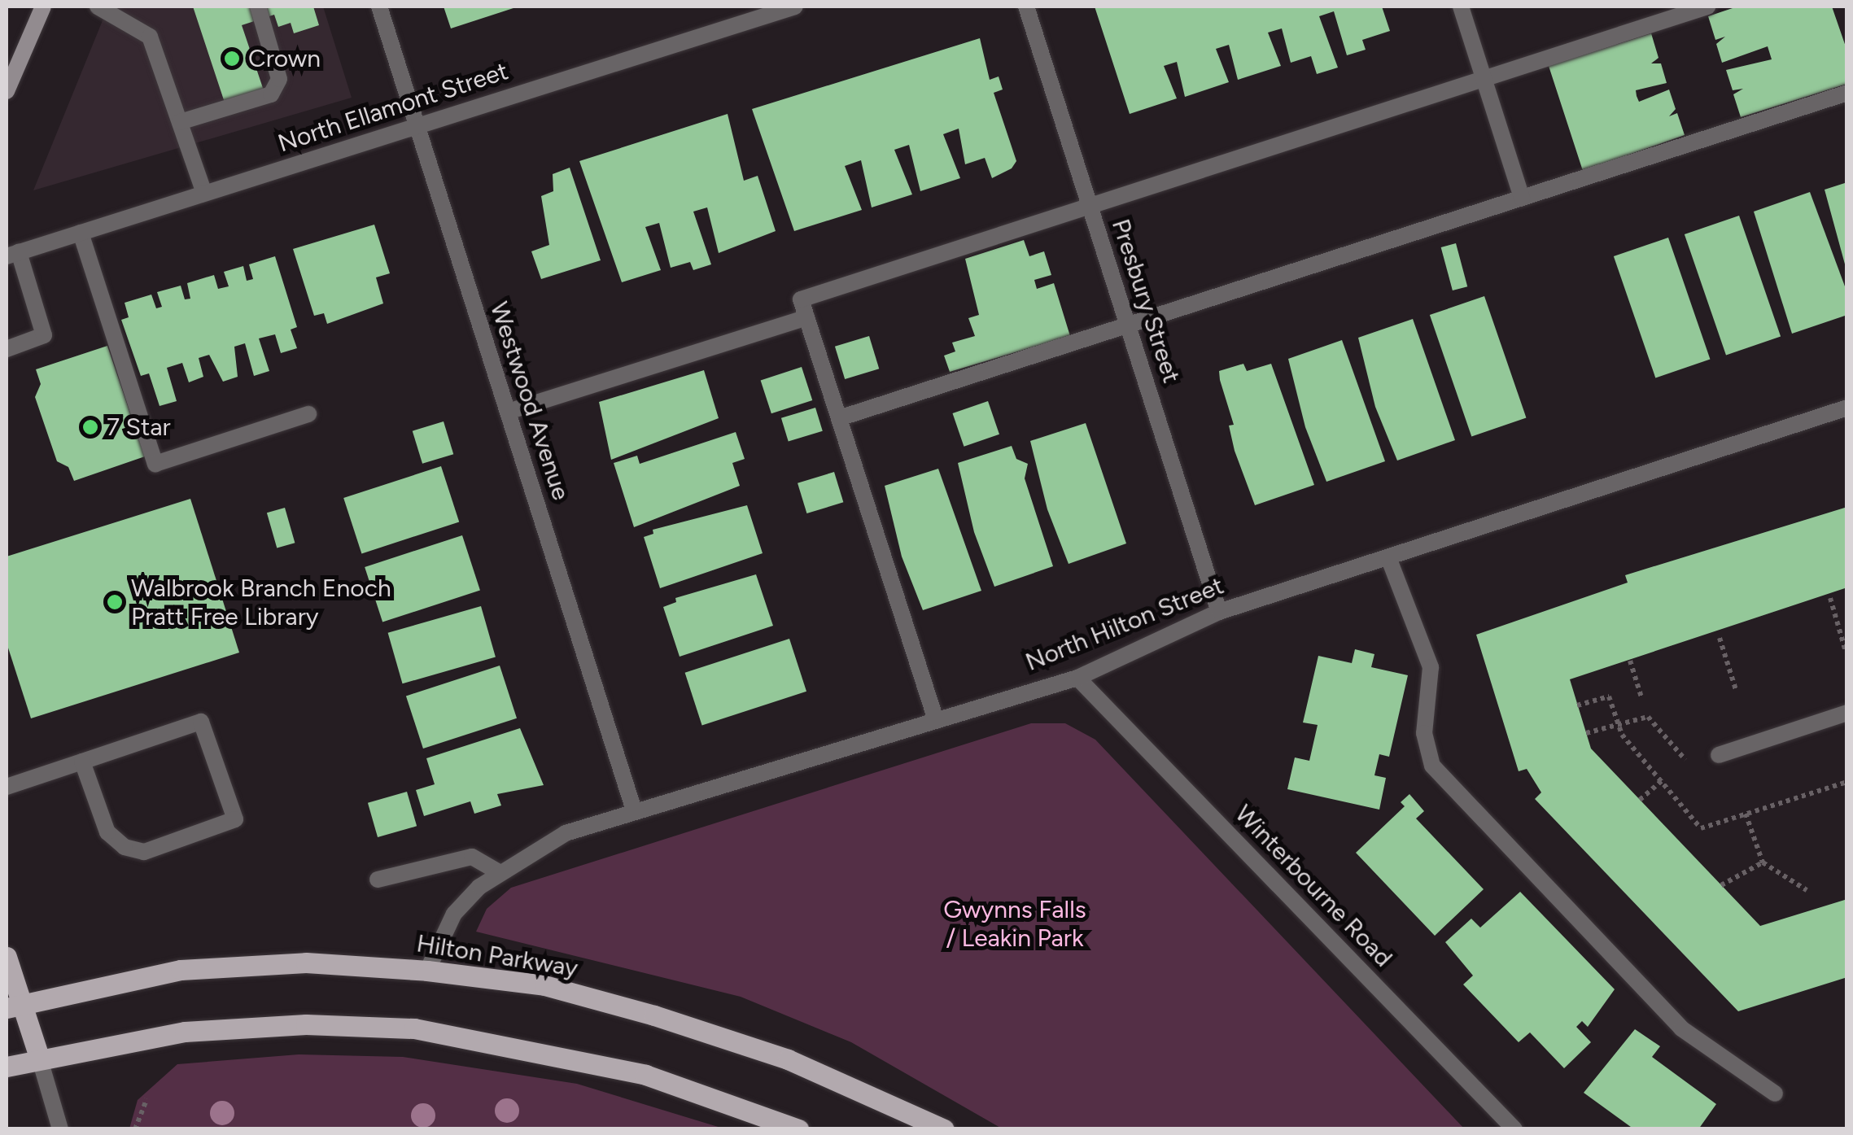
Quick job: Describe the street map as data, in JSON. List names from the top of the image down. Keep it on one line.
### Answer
{"streets":{"main road":["Hilton Parkway"],"street":["North Ellamont Street","Presbury Street","Westwood Avenue","North Hilton Street","Winterbourne Road"]},"crossings":[["North Ellamont Street","Westwood Avenue"],["Presbury Street","North Hilton Street"],["Westwood Avenue","North Hilton Street"],["North Hilton Street","Winterbourne Road"],["North Hilton Street","Hilton Parkway"]],"parks":["Gwynns Falls / Leakin Park"],"places":["Crown","7 Star","Walbrook Branch Enoch Pratt Free Library"]}
